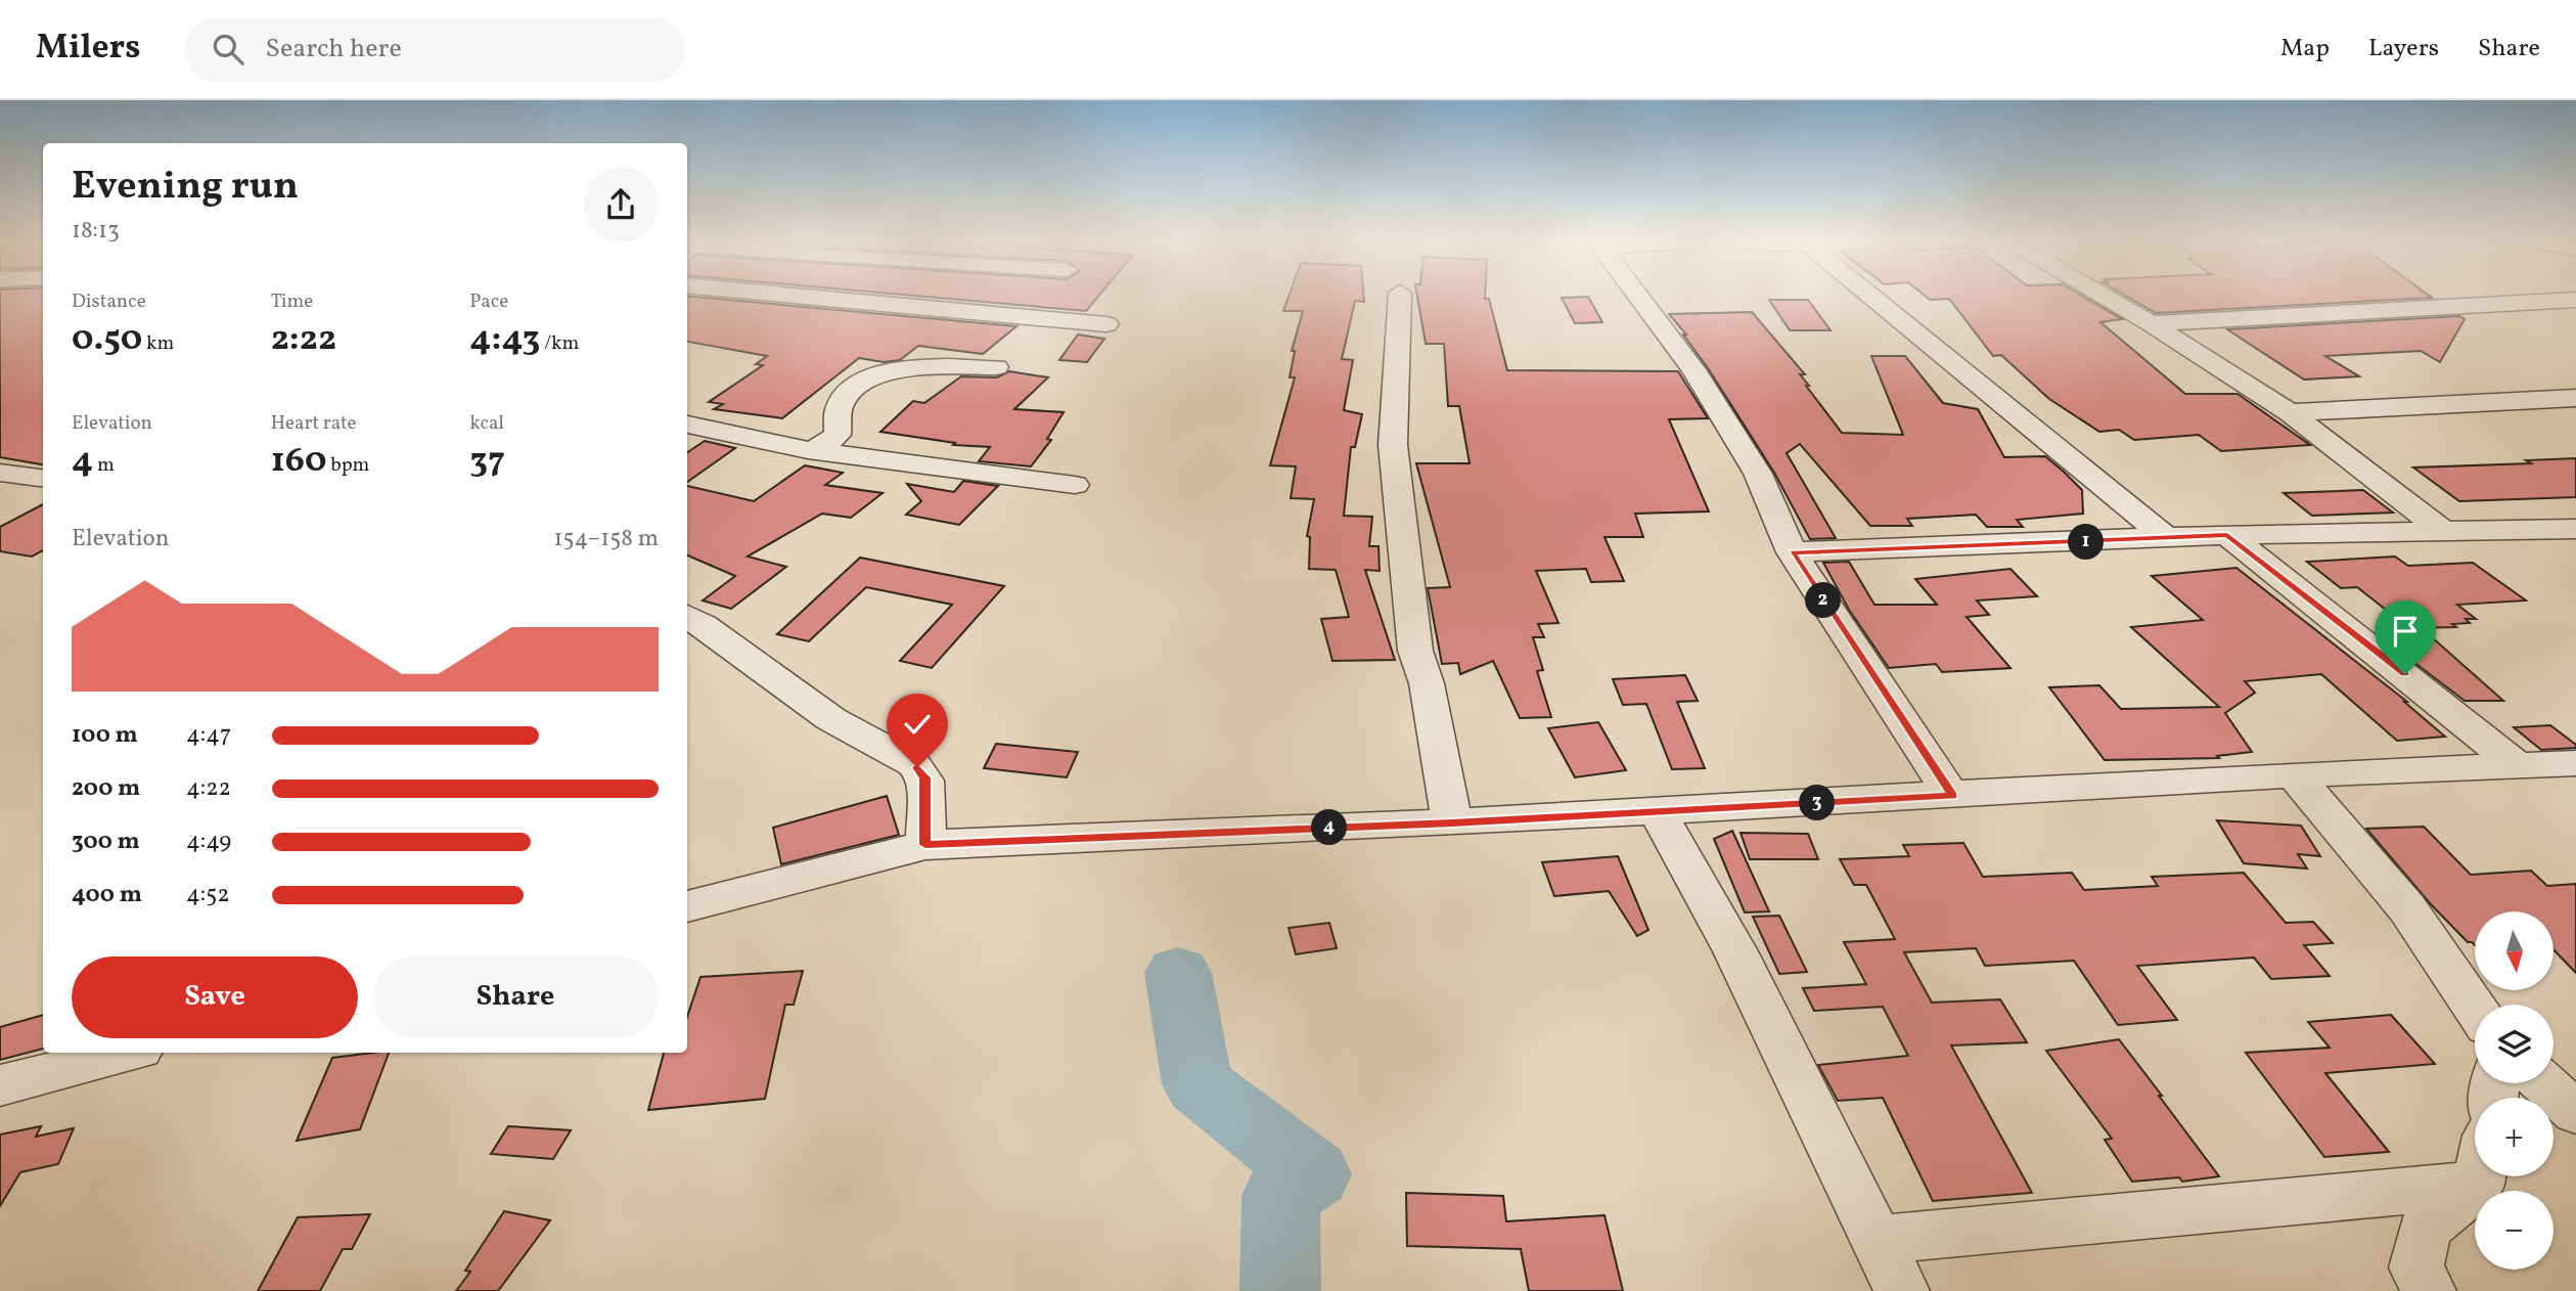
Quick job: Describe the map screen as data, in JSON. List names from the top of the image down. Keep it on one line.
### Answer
{"north":"bottom","page":{"header":"Milers","search":"Search here","nav":["Map","Layers","Share"],"heading":["Evening run","18:13"],"stats":[["Distance","0.50 km"],["Time","2:22"],["Pace","4:43 /km"],["Elevation","4 m"],["Heart rate","160 bpm"],["kcal","37"]],"chart":["Elevation","154–158 m"],"pins":["1","2","3","4"],"list":[{"name":"100 m","note":"4:47"},{"name":"200 m","note":"4:22"},{"name":"300 m","note":"4:49"},{"name":"400 m","note":"4:52"}],"map_buttons":["+","−"],"buttons":["Save","Share"]}}
